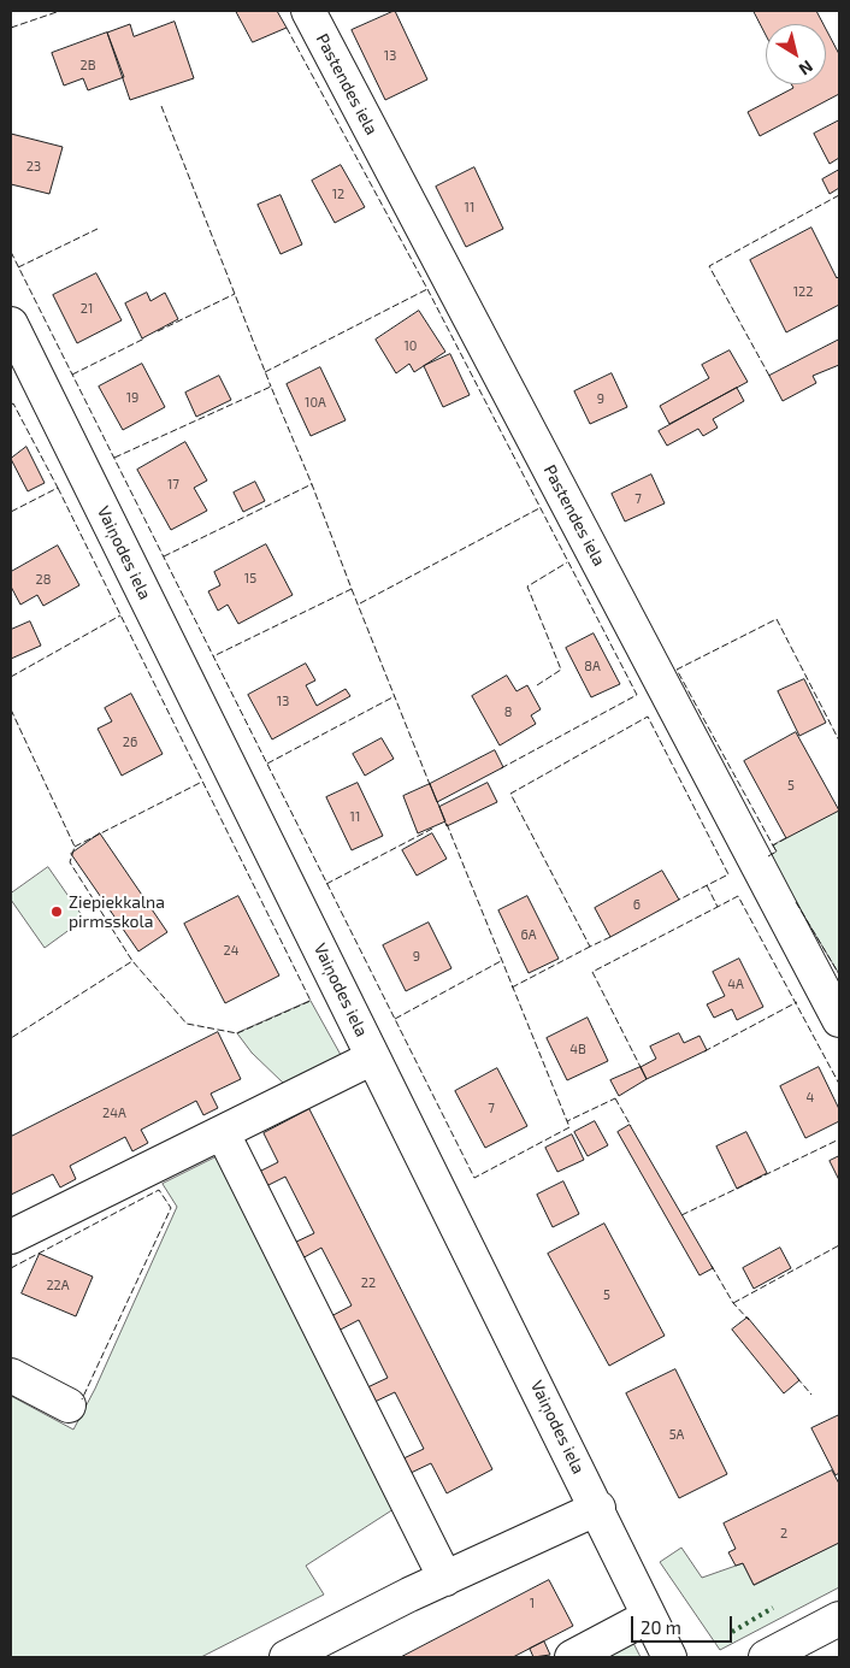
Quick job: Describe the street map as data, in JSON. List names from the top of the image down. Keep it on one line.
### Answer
{"streets":{"street":["Pastendes iela","Vaiņodes iela"]},"places":["Ziepiekkalna pirmsskola"],"house_numbers":["13","2B","23","12","11","122","21","10","19","9","10A","17","7","15","28","8A","13","8","26","5","11","6","6A","24","9","4A","4B","4","7","24A","22","22A","5","5A","2","1"],"scale_bar":"20 m","north":"bottom right"}
